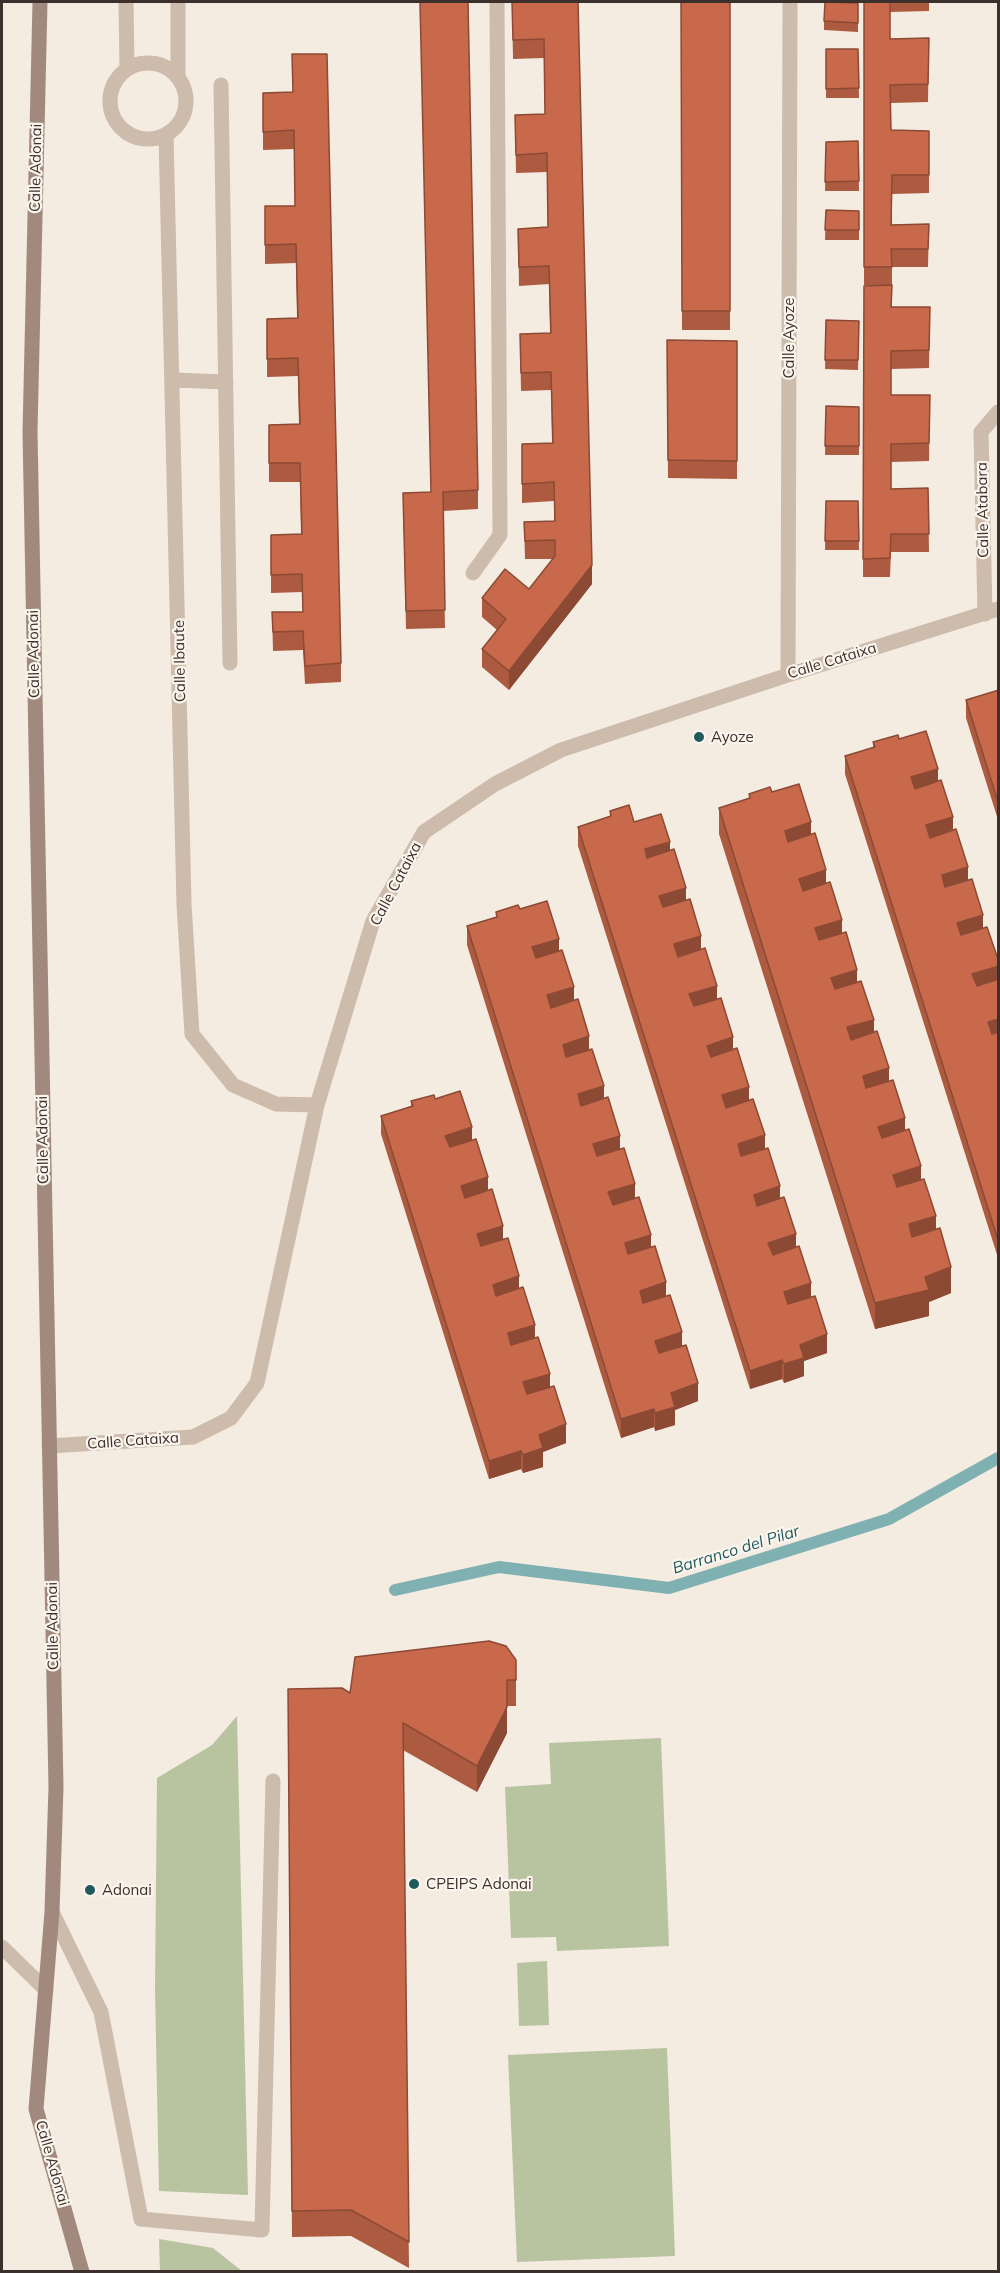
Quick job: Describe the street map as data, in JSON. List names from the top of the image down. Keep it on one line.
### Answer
{"streets":{"street":["Calle Adonai","Calle Ayoze","Calle Atabara","Calle Ibaute","Calle Cataixa"]},"crossings":[["Calle Adonai","Calle Cataixa"],["Calle Ayoze","Calle Cataixa"],["Calle Atabara","Calle Cataixa"],["Calle Ibaute","Calle Cataixa"]],"water":["Barranco del Pilar"],"places":["Ayoze","CPEIPS Adonai","Adonai"]}
